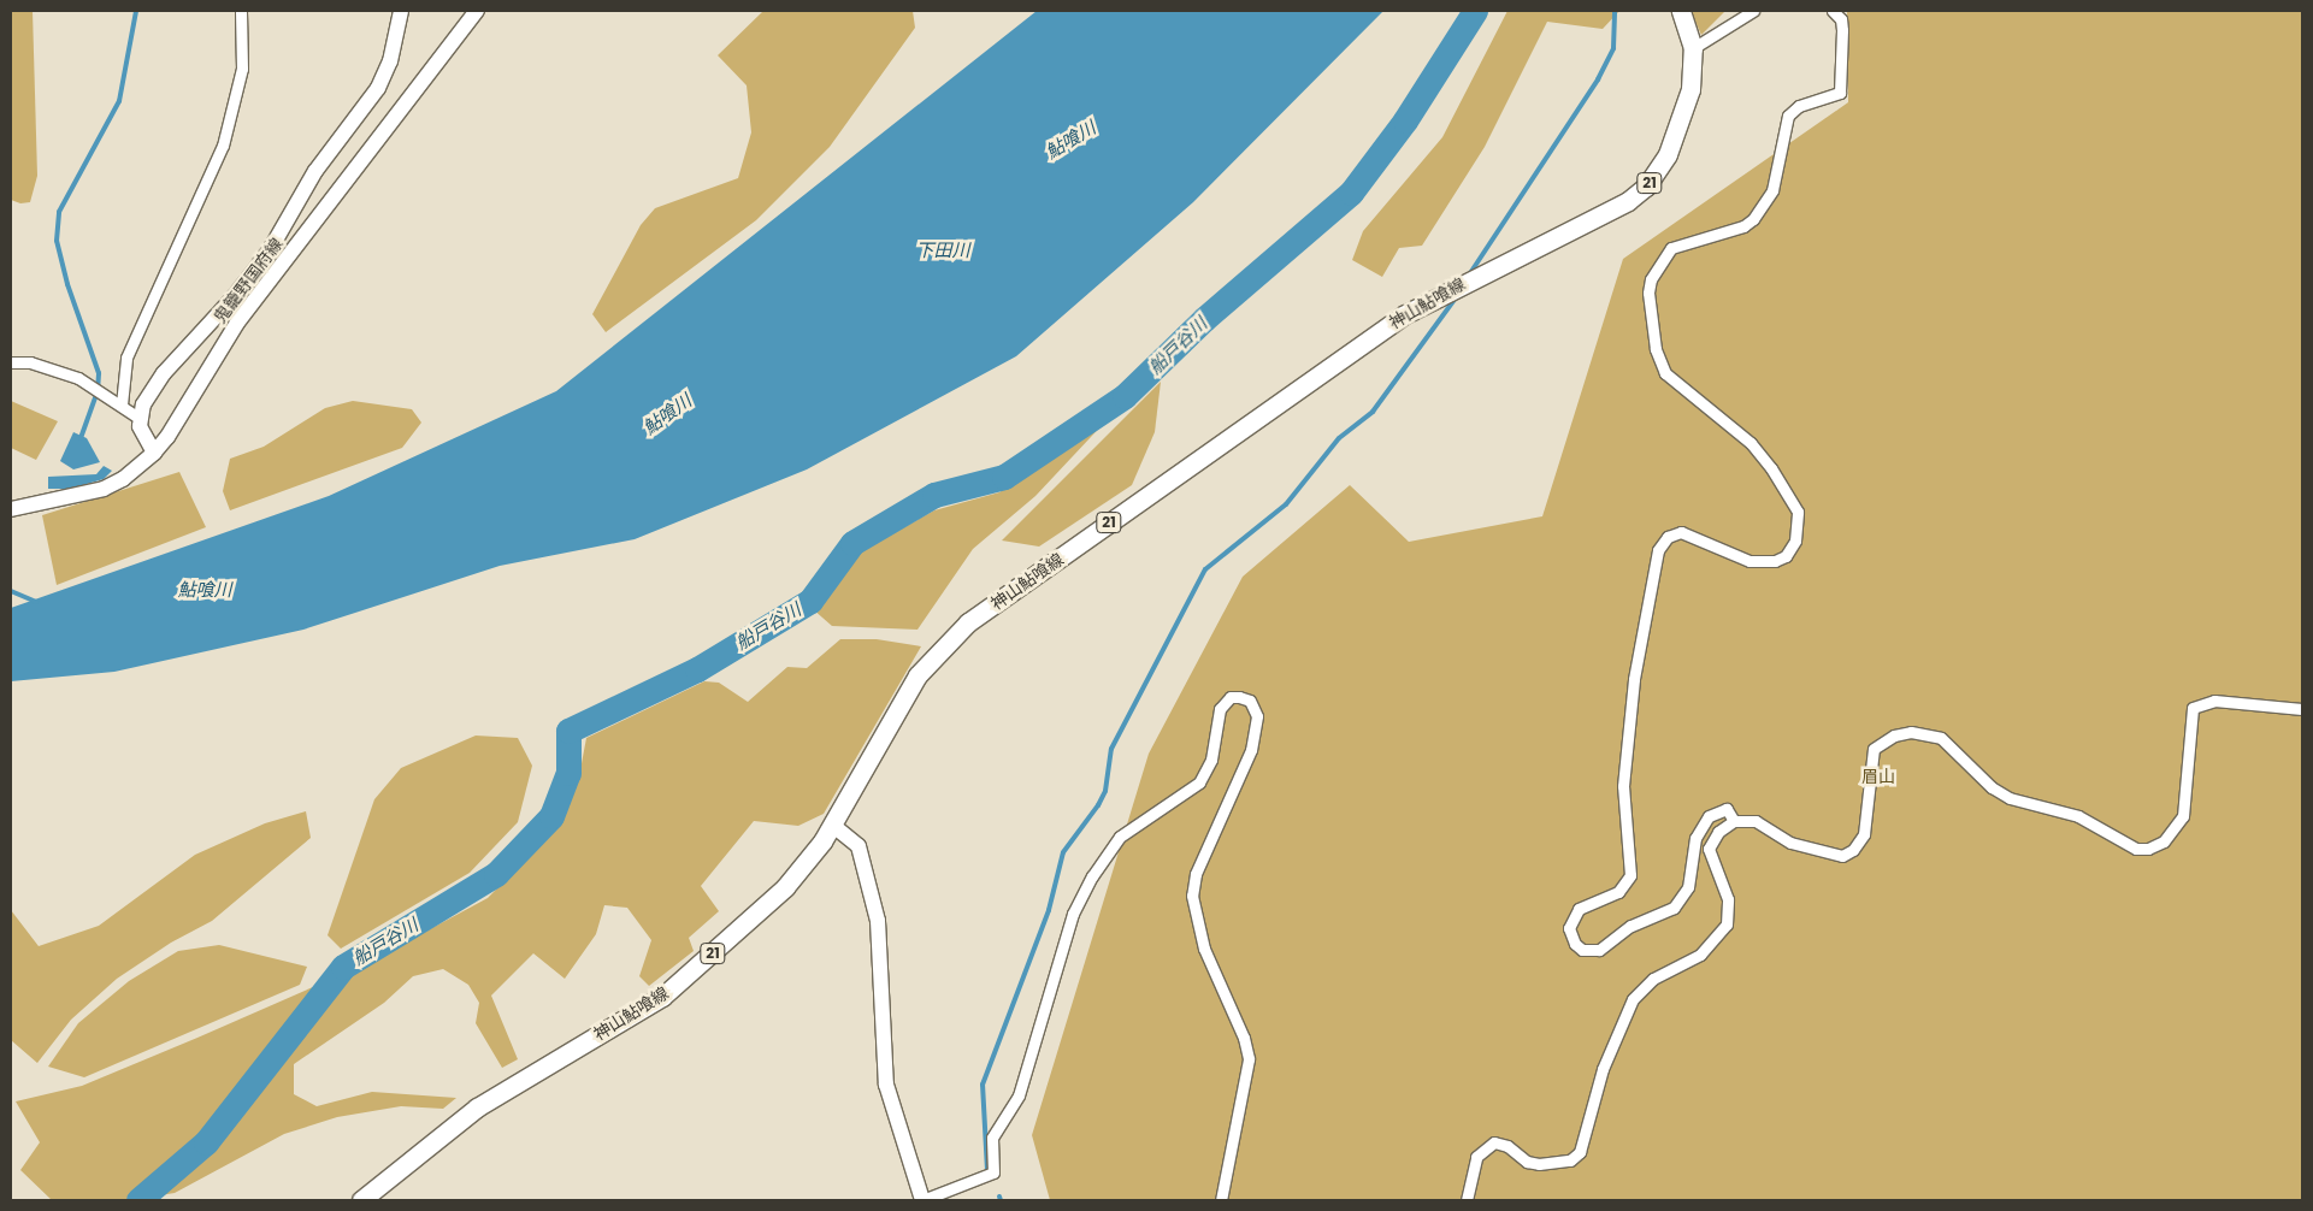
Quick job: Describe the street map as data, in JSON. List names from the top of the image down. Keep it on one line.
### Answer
{"streets":{"main road":["21","神山鮎喰線"],"street":["鬼籠野国府線"]},"water":["鮎喰川","下田川","船戸谷川"],"parks":["眉山"]}
